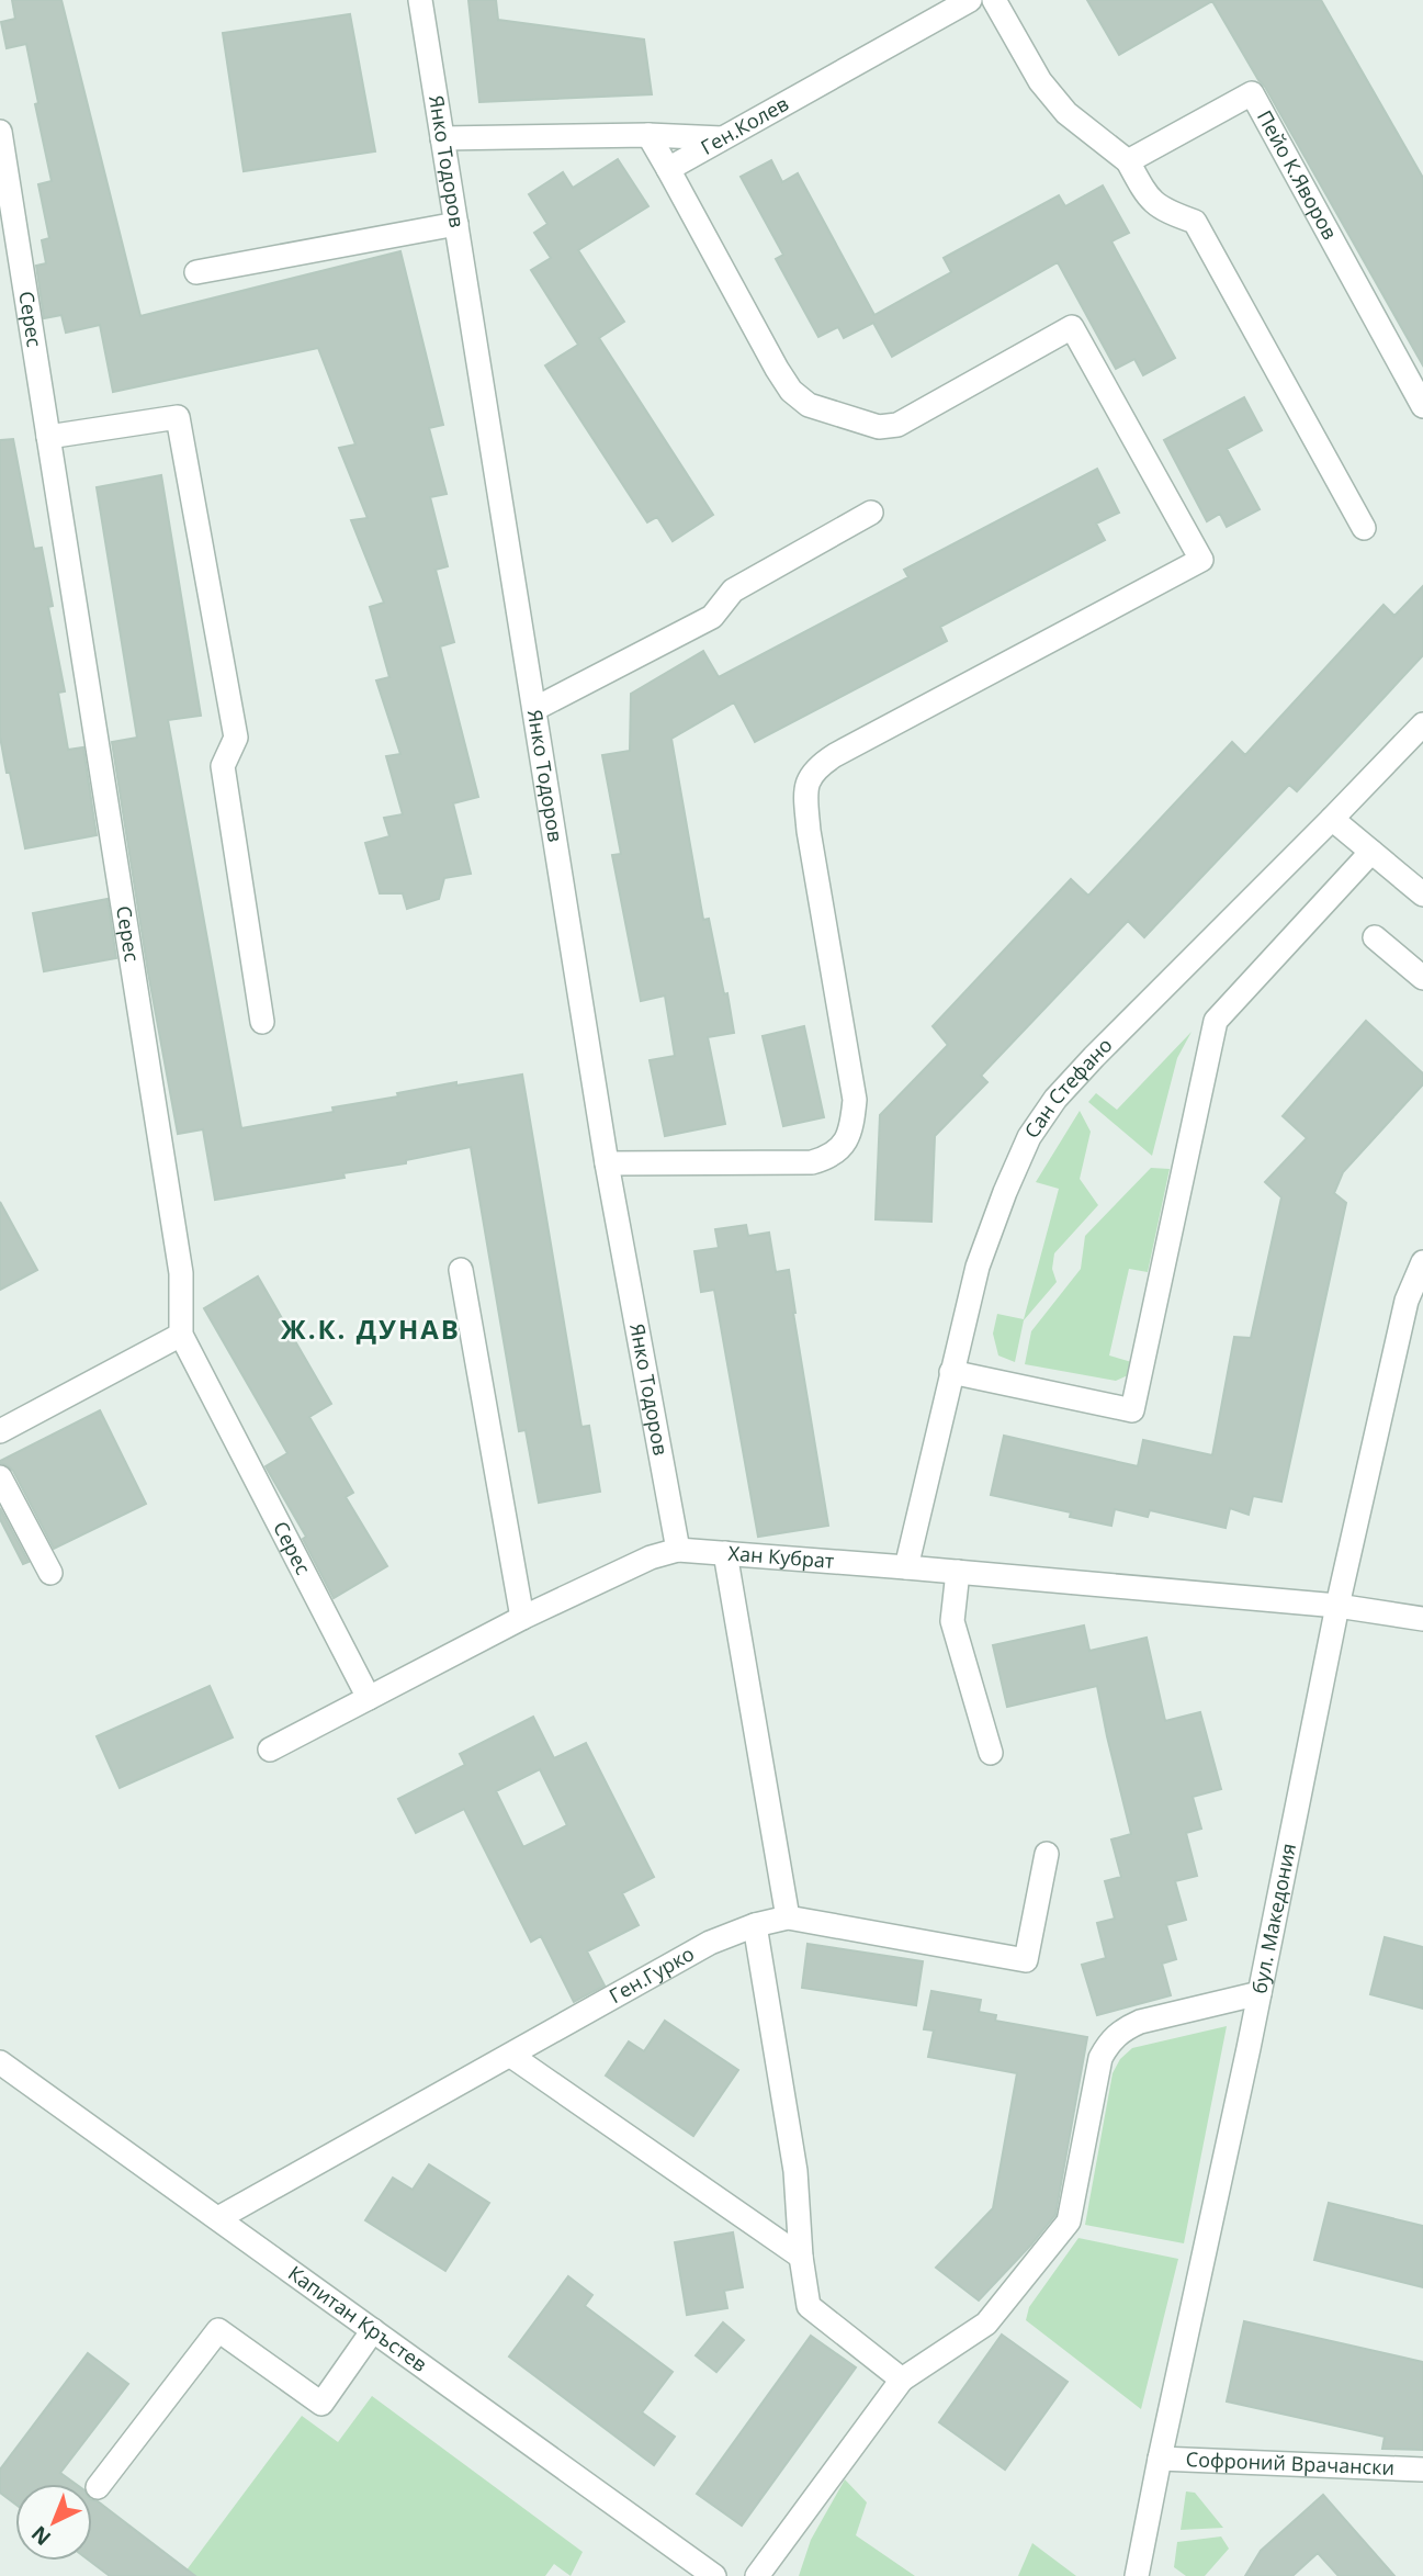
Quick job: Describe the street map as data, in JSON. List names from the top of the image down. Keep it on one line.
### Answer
{"streets":{"street":["Ген.Колев","Янко Тодоров","Пейо К.Яворов","Серес","Сан Стефано","Хан Кубрат","бул. Македония","Ген.Гурко","Капитан Кръстев","Софроний Врачански"]},"crossings":[["Ген.Колев","Янко Тодоров"],["Янко Тодоров","Хан Кубрат"],["Серес","Хан Кубрат"],["Сан Стефано","Хан Кубрат"],["Хан Кубрат","бул. Македония"],["бул. Македония","Софроний Врачански"],["Ген.Гурко","Капитан Кръстев"]],"districts":["Ж.К. ДУНАВ"],"north":"bottom left"}
